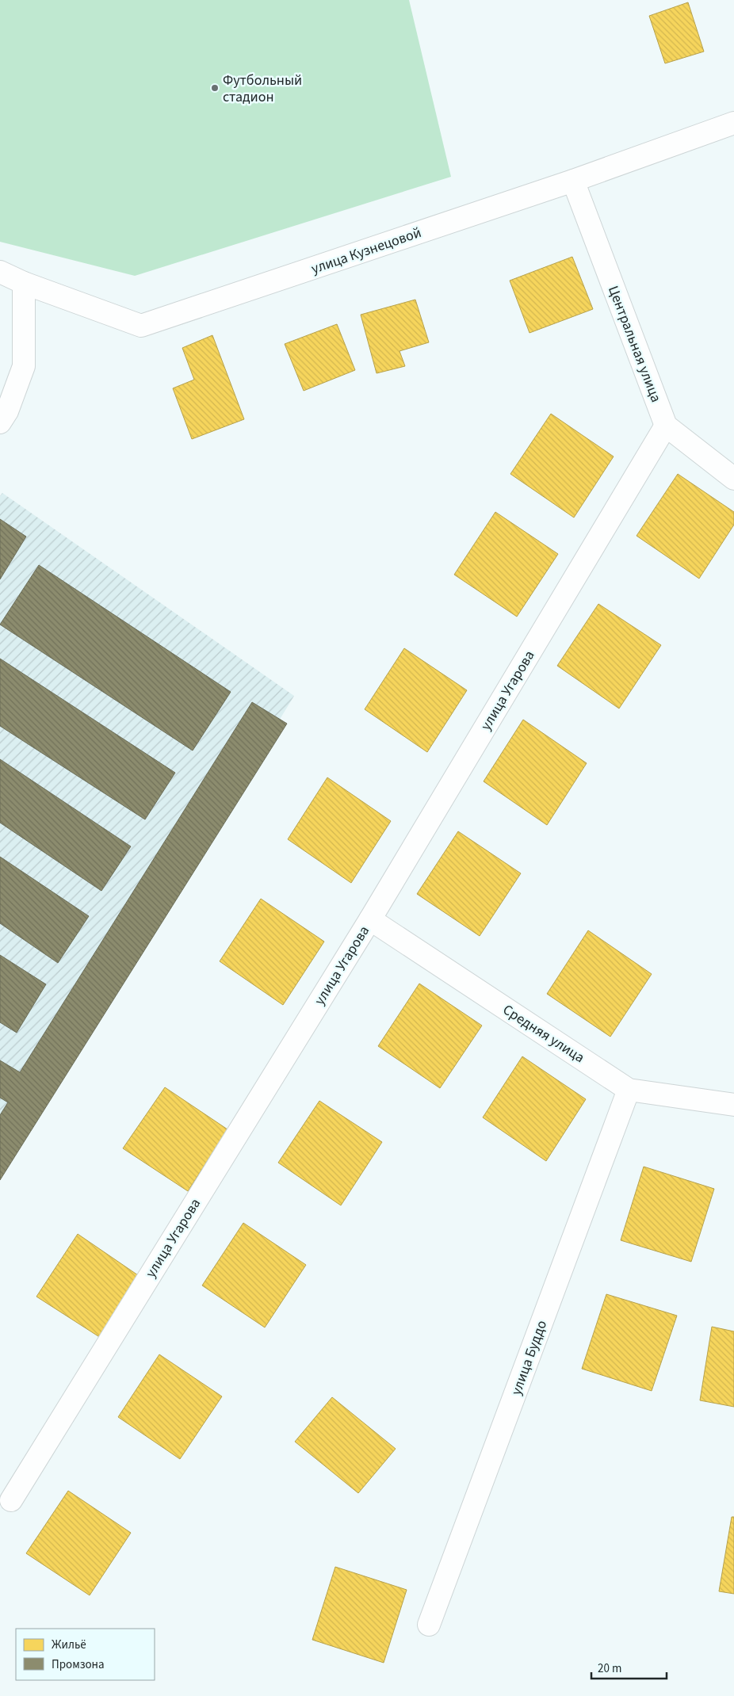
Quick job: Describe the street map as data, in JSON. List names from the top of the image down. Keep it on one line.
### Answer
{"streets":{"street":["улица Кузнецовой","Центральная улица","улица Угарова","Средняя улица","улица Буддо"]},"crossings":[["улица Кузнецовой","Центральная улица"],["Центральная улица","улица Угарова"],["улица Угарова","Средняя улица"],["Средняя улица","улица Буддо"]],"places":["Футбольный стадион"],"legend":["Жильё","Промзона"],"scale_bar":"20 m"}
